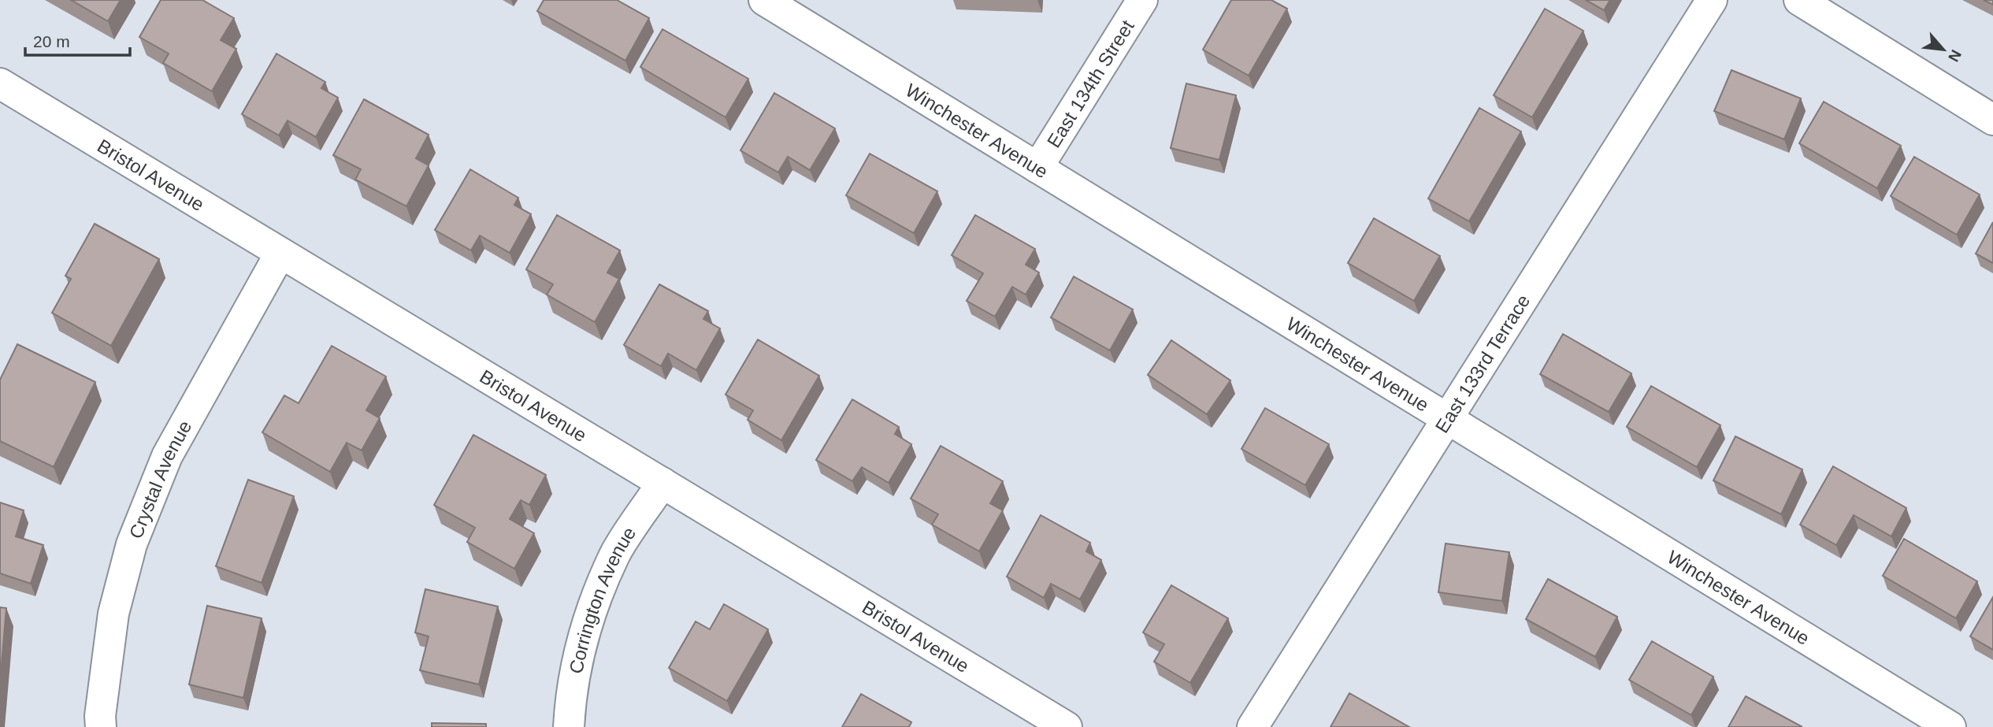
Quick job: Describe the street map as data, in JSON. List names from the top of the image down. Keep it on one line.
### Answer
{"streets":{"street":["East 134th Street","Winchester Avenue","Bristol Avenue","East 133rd Terrace","Crystal Avenue","Corrington Avenue"]},"crossings":[["East 134th Street","Winchester Avenue"],["Winchester Avenue","East 133rd Terrace"],["Bristol Avenue","Crystal Avenue"],["Bristol Avenue","Corrington Avenue"]],"scale_bar":"20 m","north":"bottom right"}
